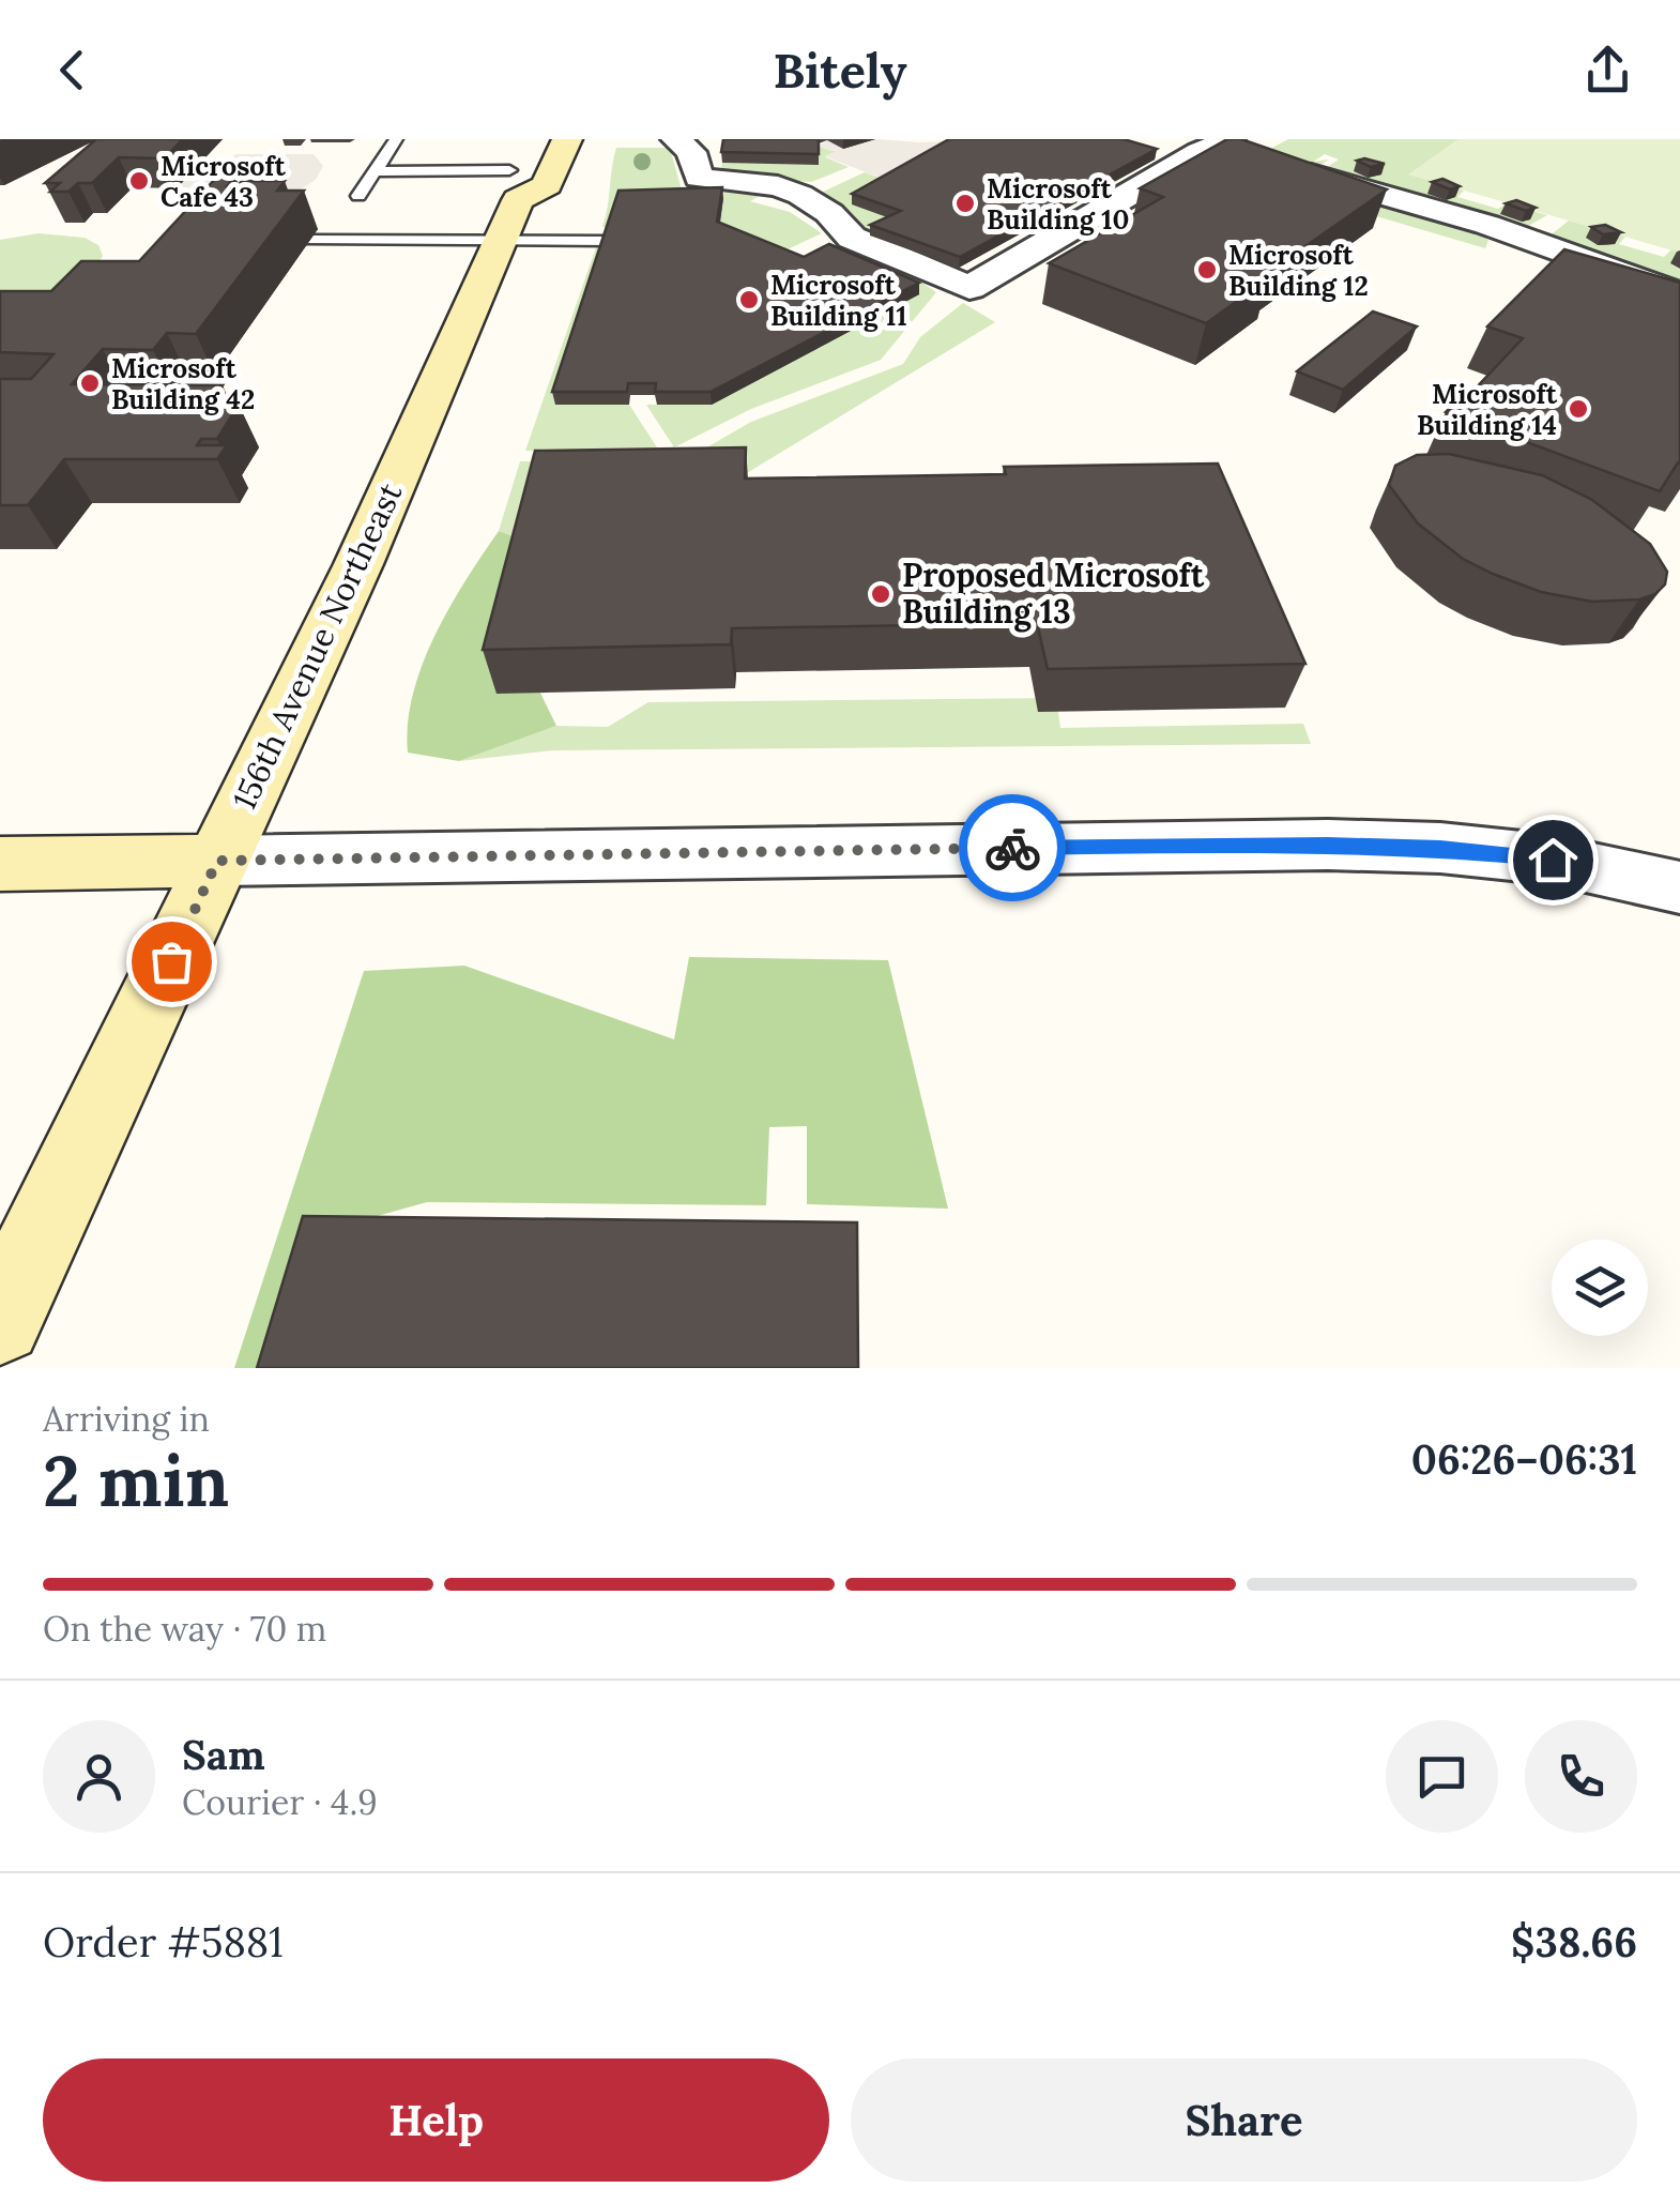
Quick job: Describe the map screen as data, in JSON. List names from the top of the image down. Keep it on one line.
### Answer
{"streets":{"main road":["156th Avenue Northeast"]},"places":["Microsoft Cafe 43","Microsoft Building 10","Microsoft Building 12","Microsoft Building 11","Microsoft Building 42","Microsoft Building 14","Proposed Microsoft Building 13"],"page":{"header":"Bitely","heading":["2 min","Arriving in","06:26–06:31"],"panel":["Sam","Courier · 4.9","Order #5881","$38.66"],"bar":"On the way · 70 m","buttons":["Help","Share"]}}
